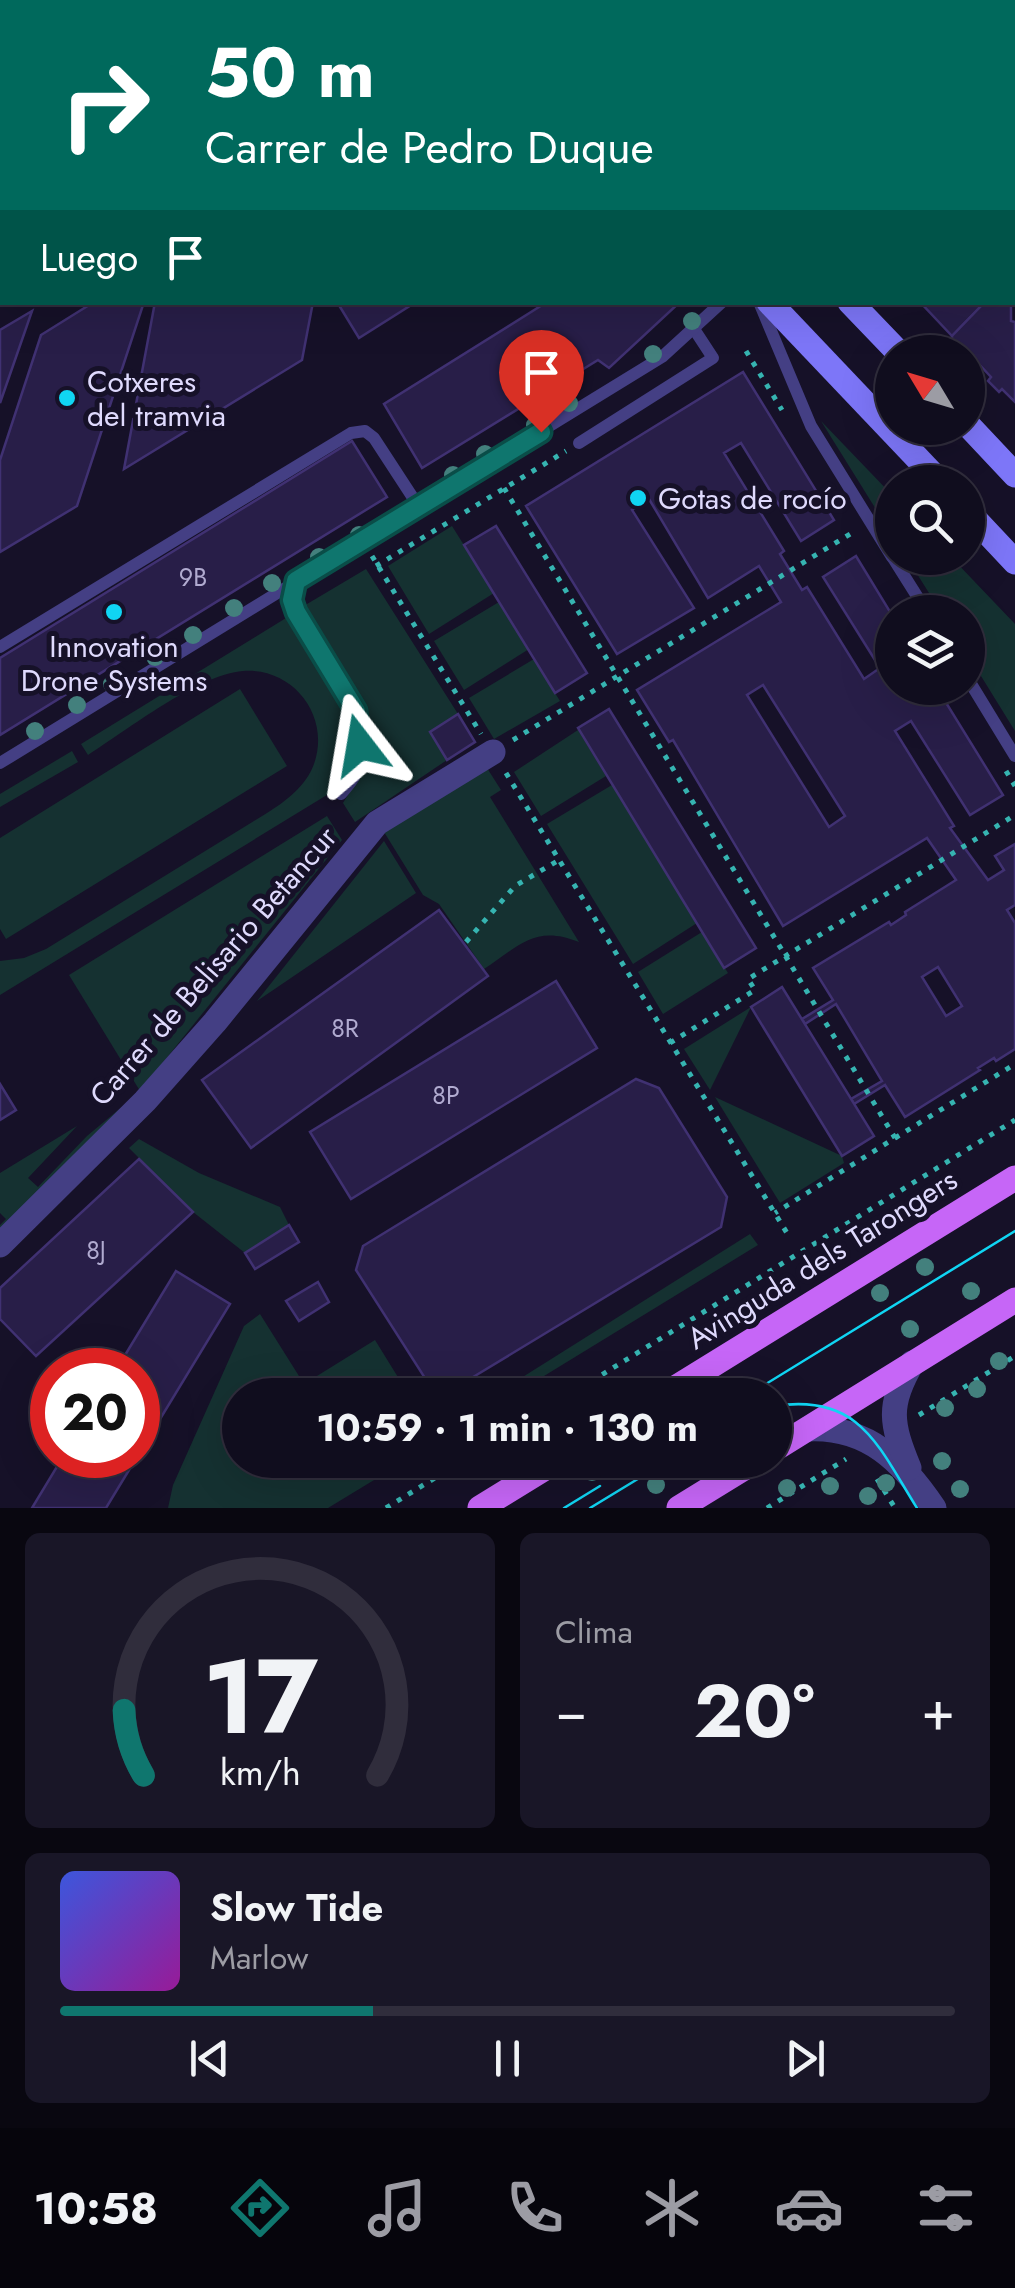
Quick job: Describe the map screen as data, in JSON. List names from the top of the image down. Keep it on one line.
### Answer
{"streets":{"main road":["Avinguda dels Tarongers"],"street":["Carrer de Belisario Betancur"]},"places":["Cotxeres del tramvia","Gotas de rocío","Innovation Drone Systems"],"house_numbers":["9B","8R","8P","8J"],"north":"top left","page":{"turn":["50 m","Carrer de Pedro Duque"],"then":"Luego","limit":"20","trip":"10:59 · 1 min · 130 m","tile":"Clima","heat":["−","20°","+"],"song":["Slow Tide","Marlow"],"tabs":"10:58","gauge":["17","km/h"]}}
